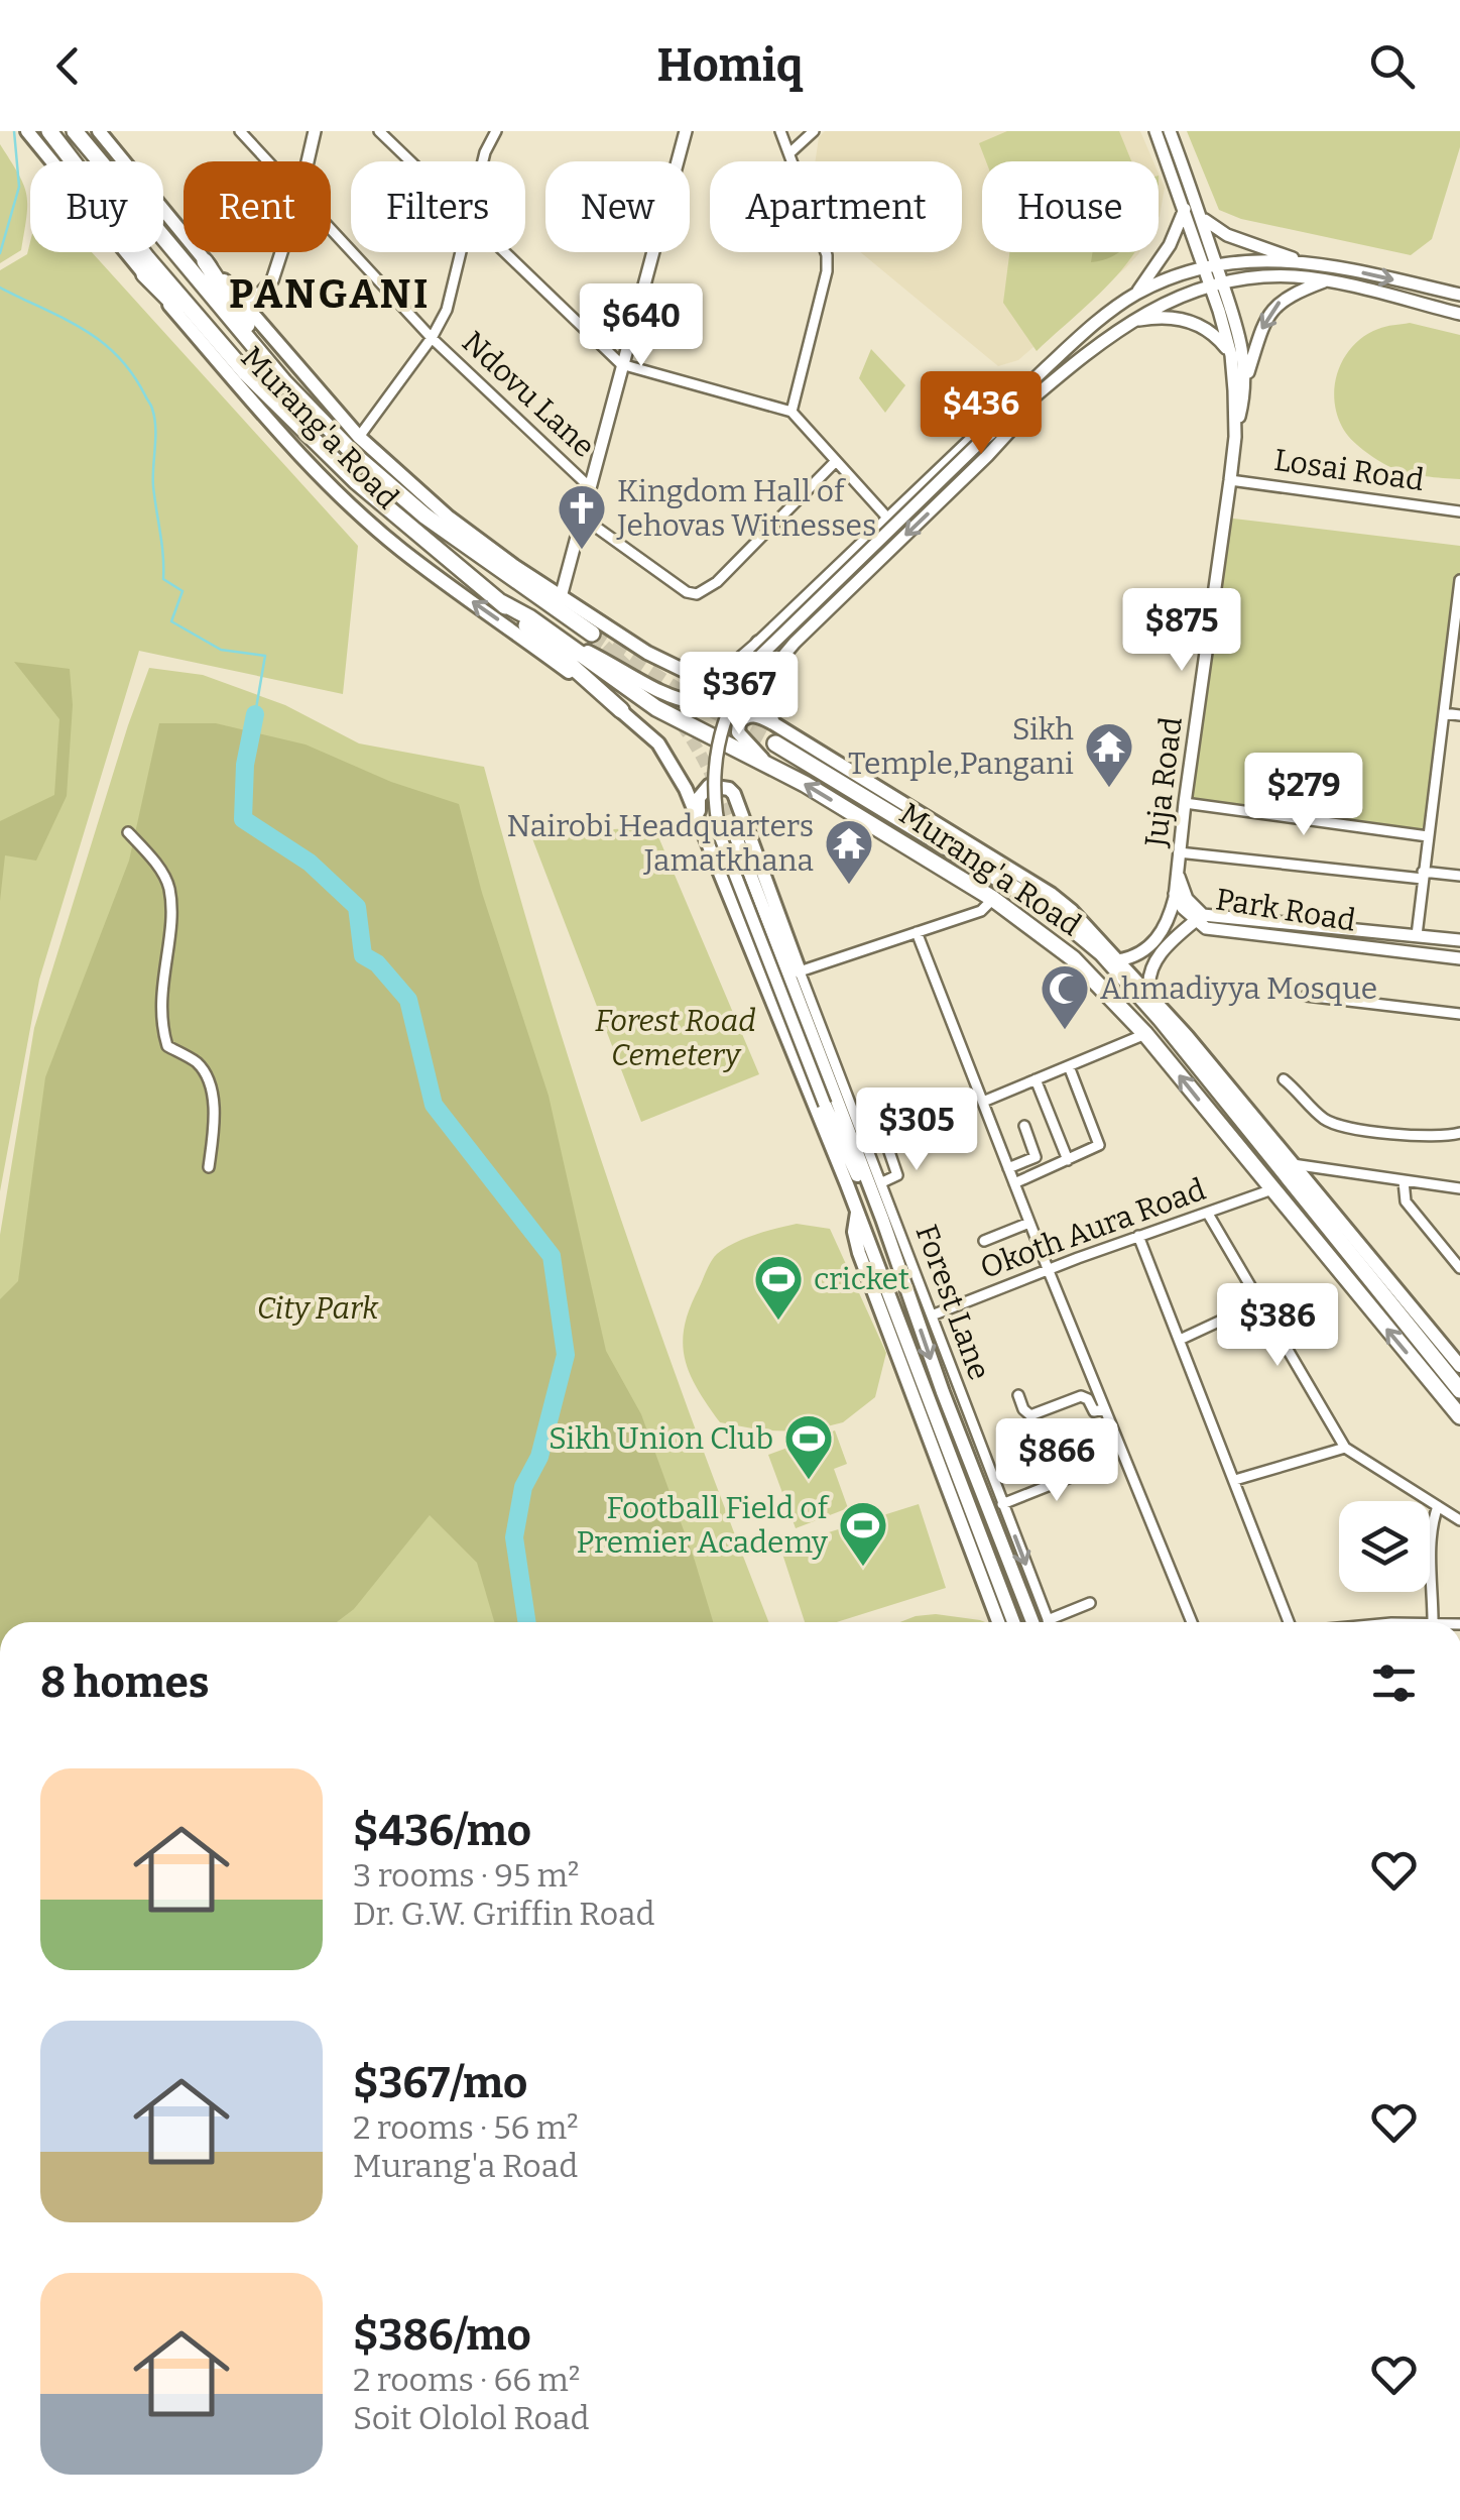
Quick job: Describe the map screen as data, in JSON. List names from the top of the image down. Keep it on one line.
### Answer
{"streets":{"highway":["Murang'a Road"],"main road":["Juja Road","Park Road"],"street":["Ndovu Lane","Losai Road","Okoth Aura Road","Forest Lane"]},"crossings":[["Murang'a Road","Juja Road"],["Murang'a Road","Park Road"],["Murang'a Road","Okoth Aura Road"],["Losai Road","Juja Road"],["Juja Road","Park Road"],["Okoth Aura Road","Forest Lane"]],"districts":["PANGANI"],"parks":["Forest Road Cemetery","City Park"],"places":{"church":["Kingdom Hall of Jehovas Witnesses"],"temple":["Sikh Temple,Pangani","Nairobi Headquarters Jamatkhana"],"mosque":["Ahmadiyya Mosque"],"sports":["cricket","Sikh Union Club","Football Field of Premier Academy"]},"page":{"header":"Homiq","chip":["Buy","Rent","Filters","New","Apartment","House"],"price":["$640","$436","$875","$367","$279","$305","$386","$866"],"heading":"8 homes","list":[{"name":"$436/mo","note":"3 rooms · 95 m² · Dr. G.W. Griffin Road"},{"name":"$367/mo","note":"2 rooms · 56 m² · Murang'a Road"},{"name":"$386/mo","note":"2 rooms · 66 m² · Soit Ololol Road"}]}}
